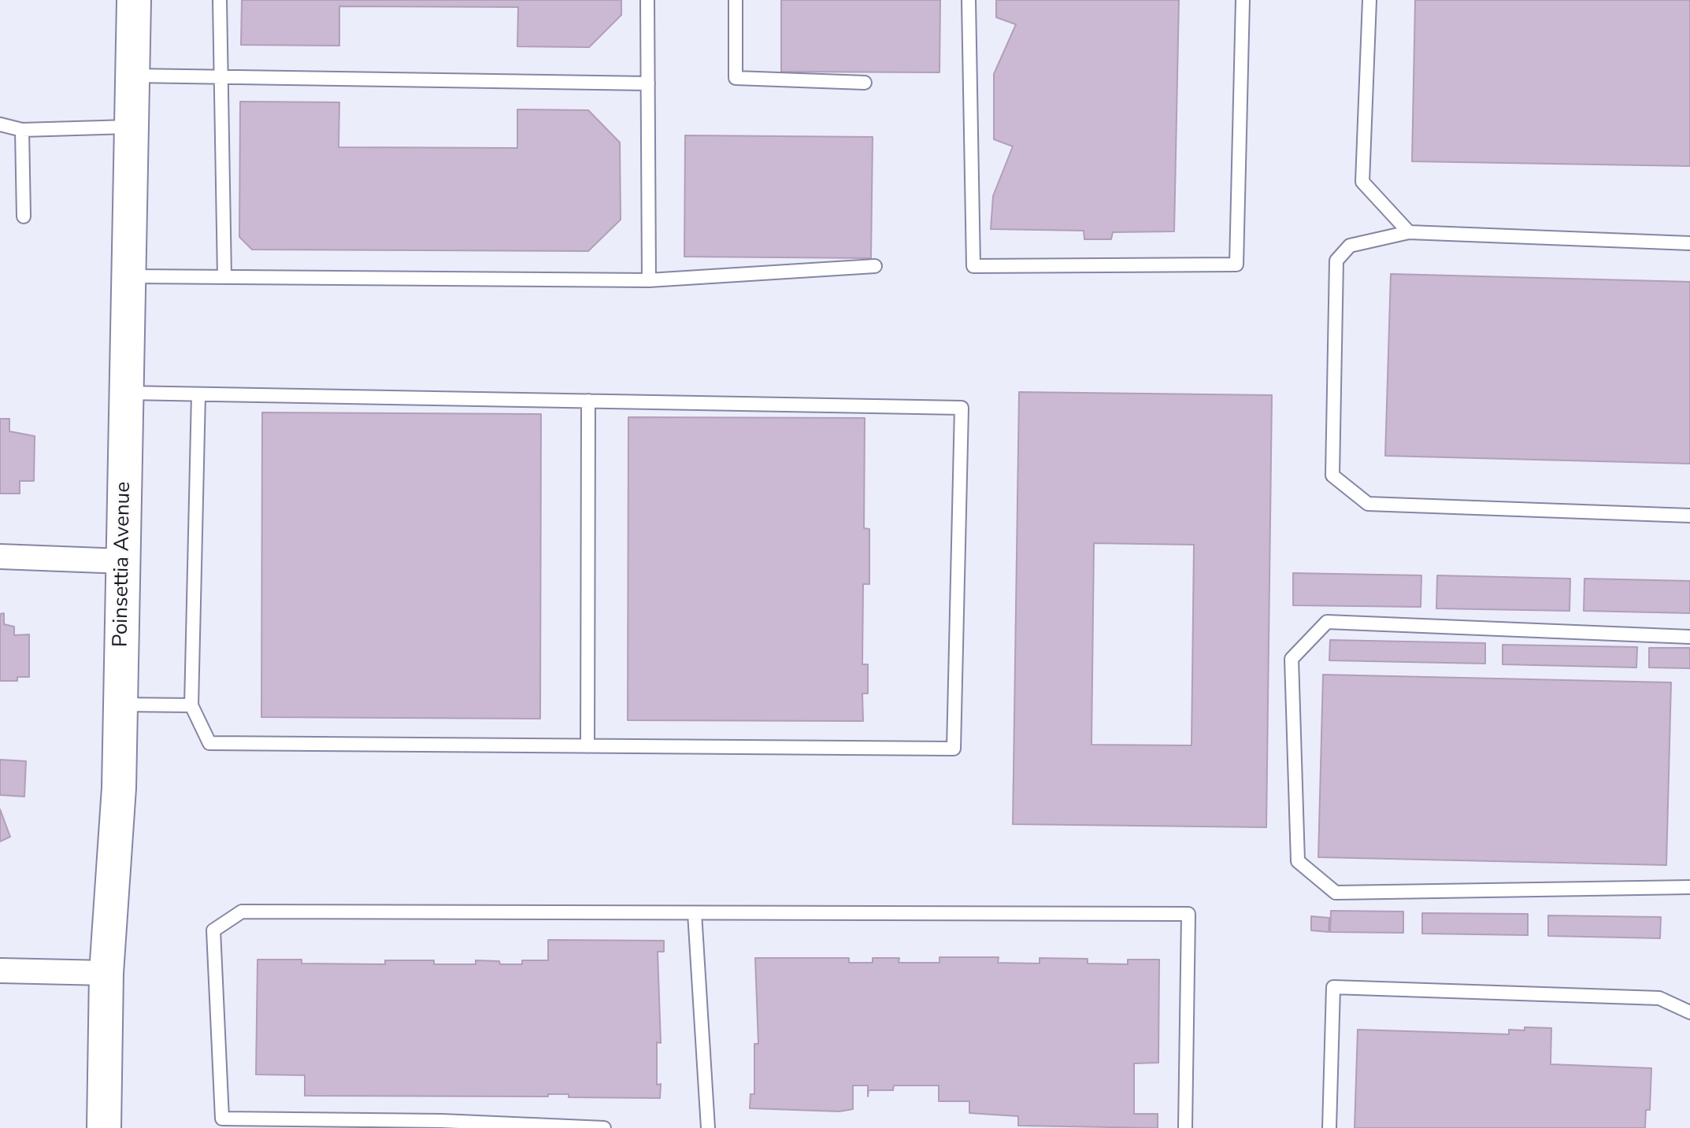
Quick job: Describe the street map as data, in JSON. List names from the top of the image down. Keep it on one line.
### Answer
{"streets":{"street":["Poinsettia Avenue"]}}
